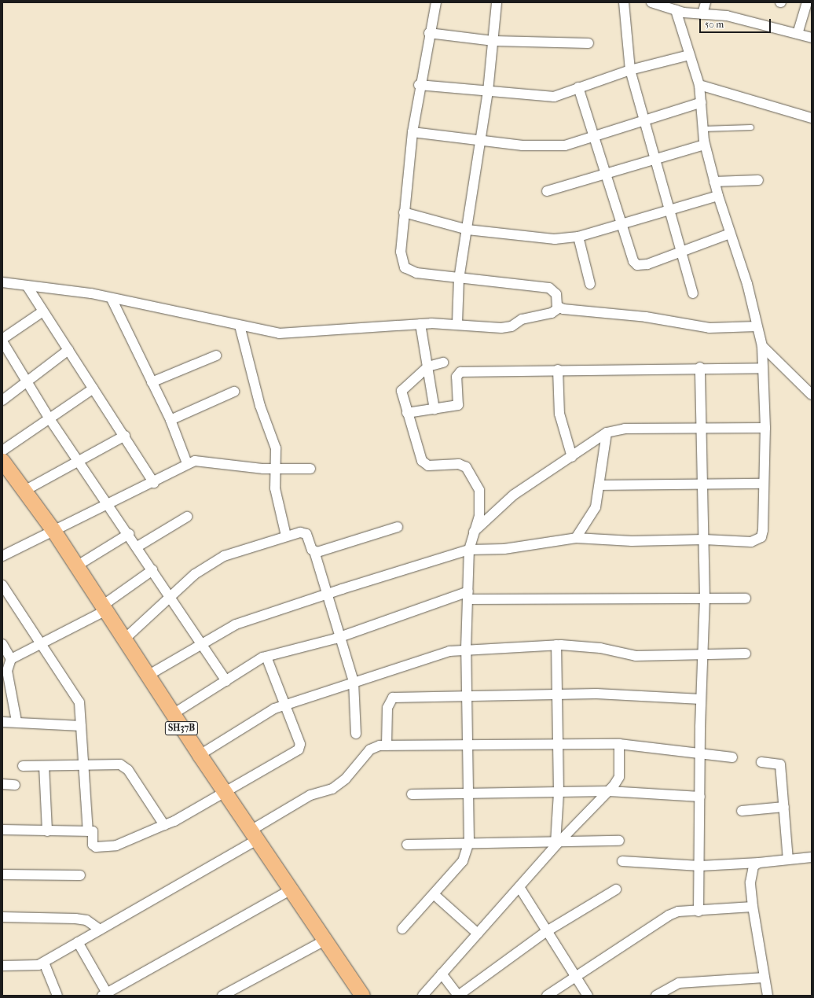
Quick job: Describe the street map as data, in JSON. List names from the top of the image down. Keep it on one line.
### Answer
{"streets":{"main road":["SH37B"]},"scale_bar":"50 m"}
